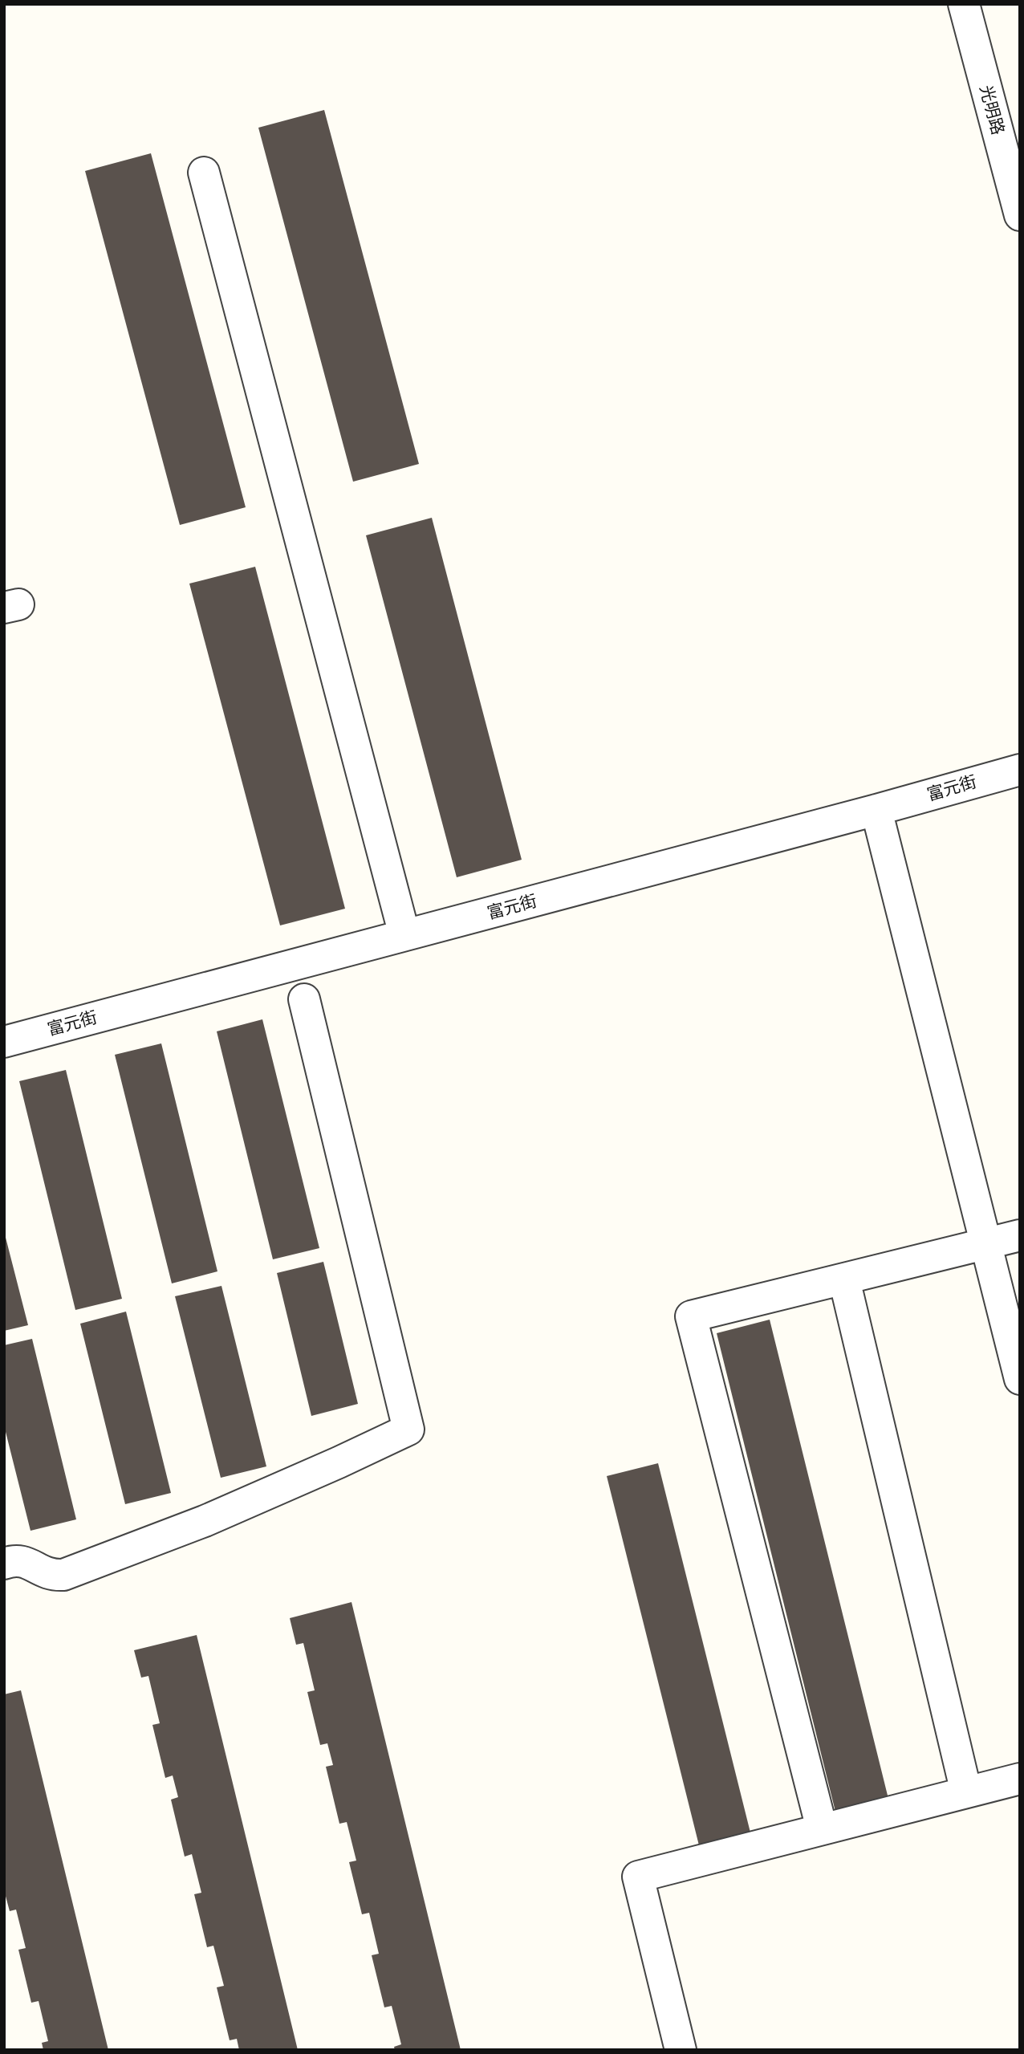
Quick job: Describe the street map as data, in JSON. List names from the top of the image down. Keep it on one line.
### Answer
{"streets":{"street":["光明路","富元街"]}}
